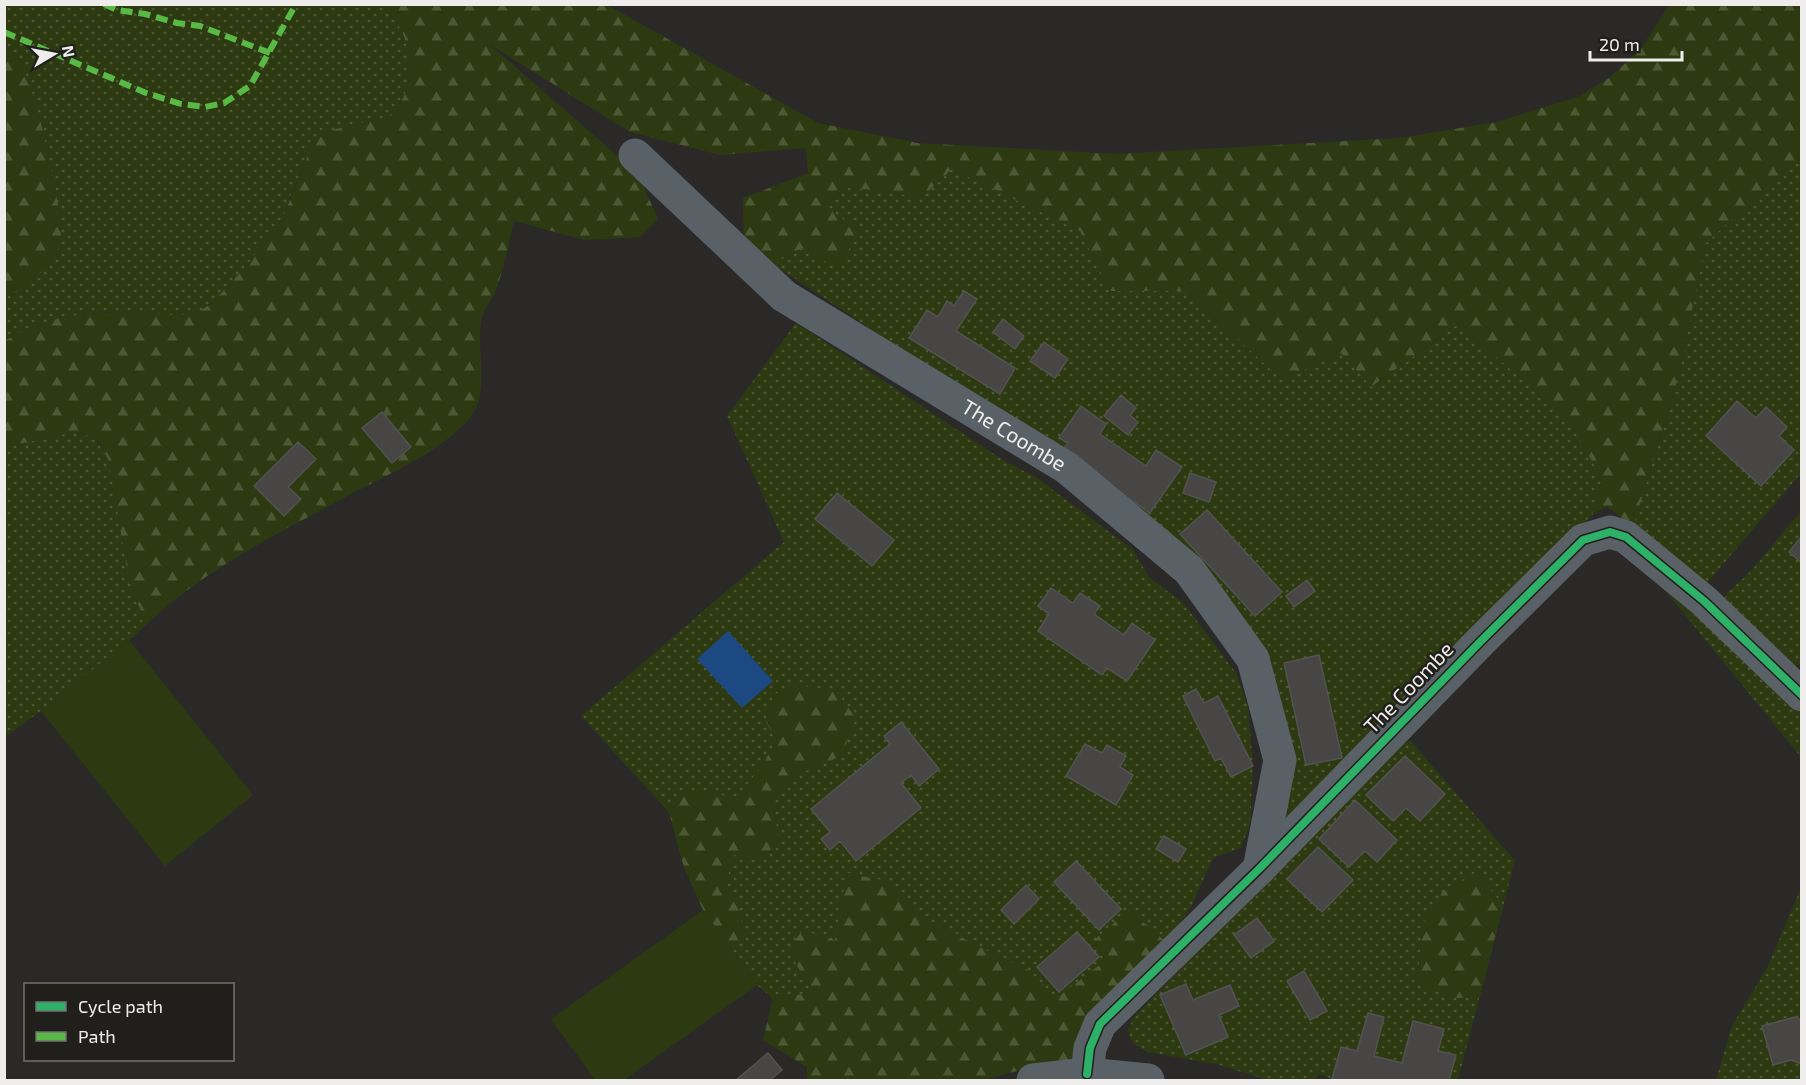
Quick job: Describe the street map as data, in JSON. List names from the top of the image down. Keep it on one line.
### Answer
{"streets":{"street":["The Coombe"]},"legend":["Cycle path","Path"],"scale_bar":"20 m","north":"right"}
